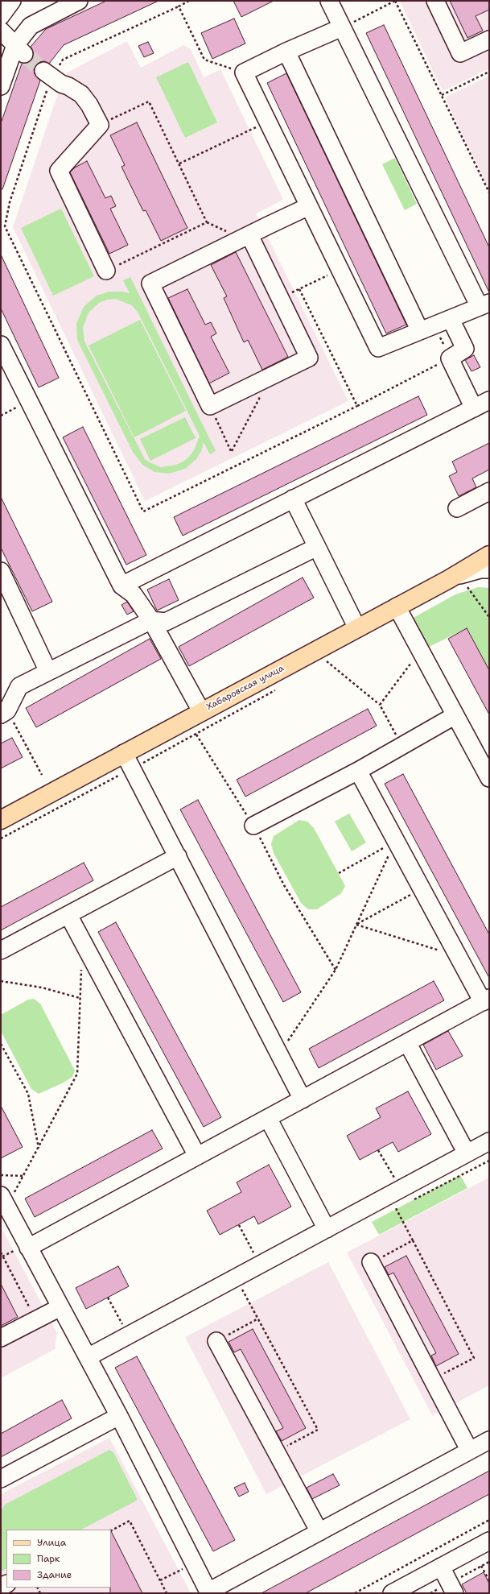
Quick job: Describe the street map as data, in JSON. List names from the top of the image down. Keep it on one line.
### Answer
{"streets":{"main road":["Хабаровская улица"]},"legend":["Улица","Парк","Здание"]}
